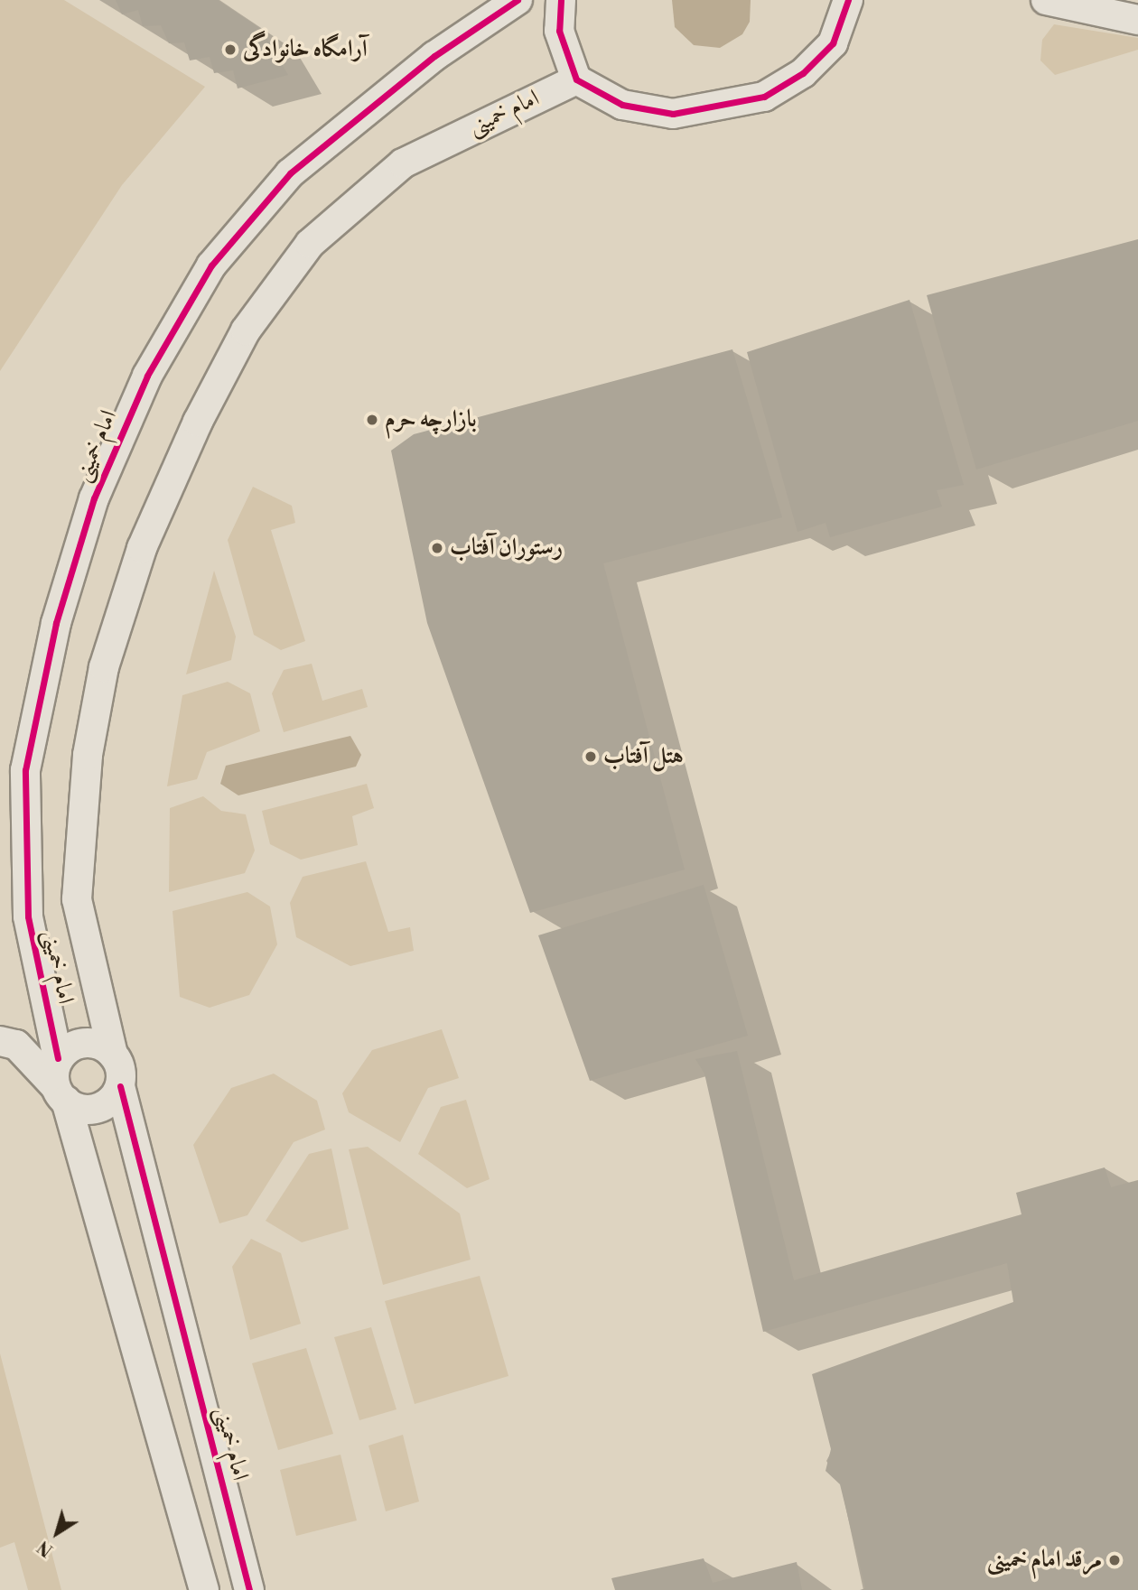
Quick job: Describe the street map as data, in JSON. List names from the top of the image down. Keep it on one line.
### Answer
{"streets":{"street":["امام خمینی"]},"places":["آرامگاه خانوادگی","بازارچه حرم","رستوران آفتاب","هتل آفتاب","مرقد امام خمینی"],"north":"bottom left"}
